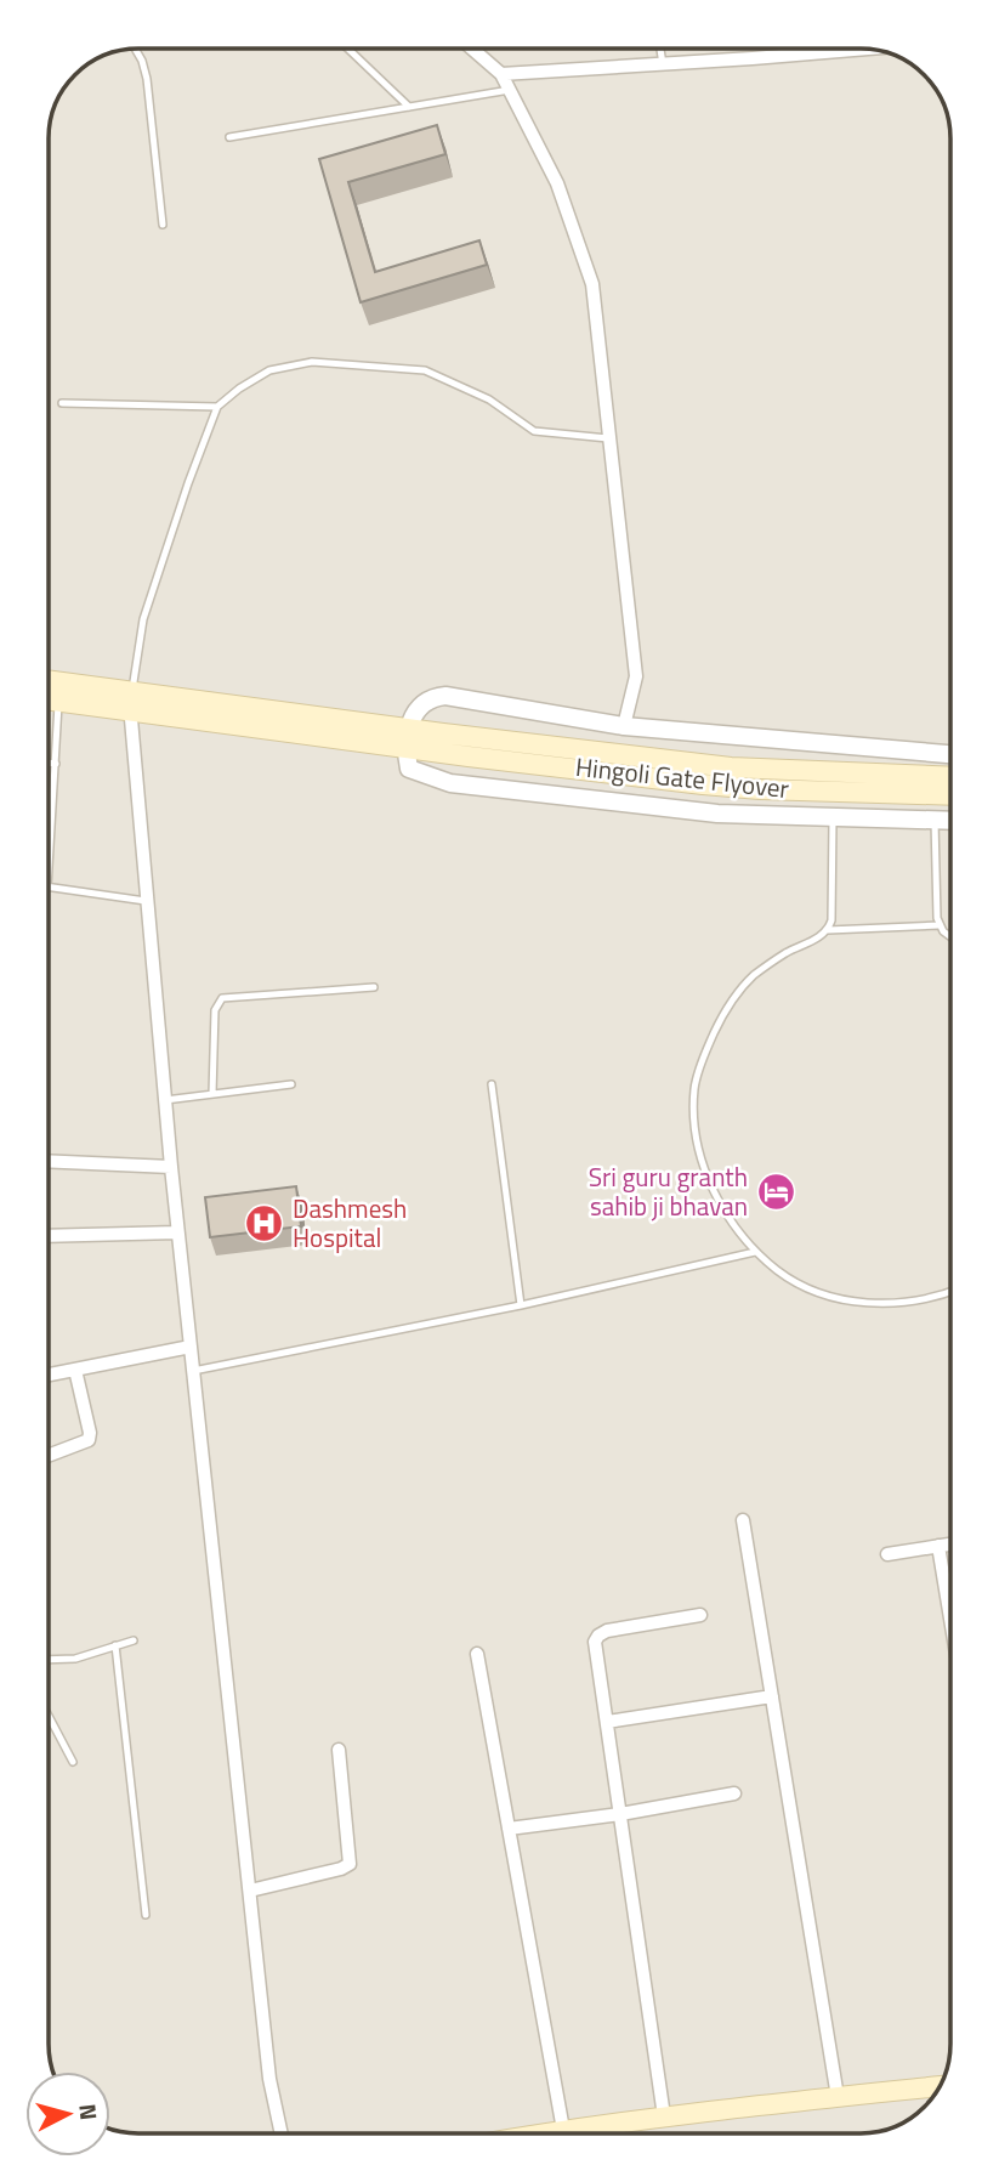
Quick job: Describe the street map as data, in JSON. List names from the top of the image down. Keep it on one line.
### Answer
{"streets":{"main road":["Hingoli Gate Flyover"]},"places":{"hotel":["Sri guru granth sahib ji bhavan"],"hospital":["Dashmesh Hospital"]},"north":"right"}
